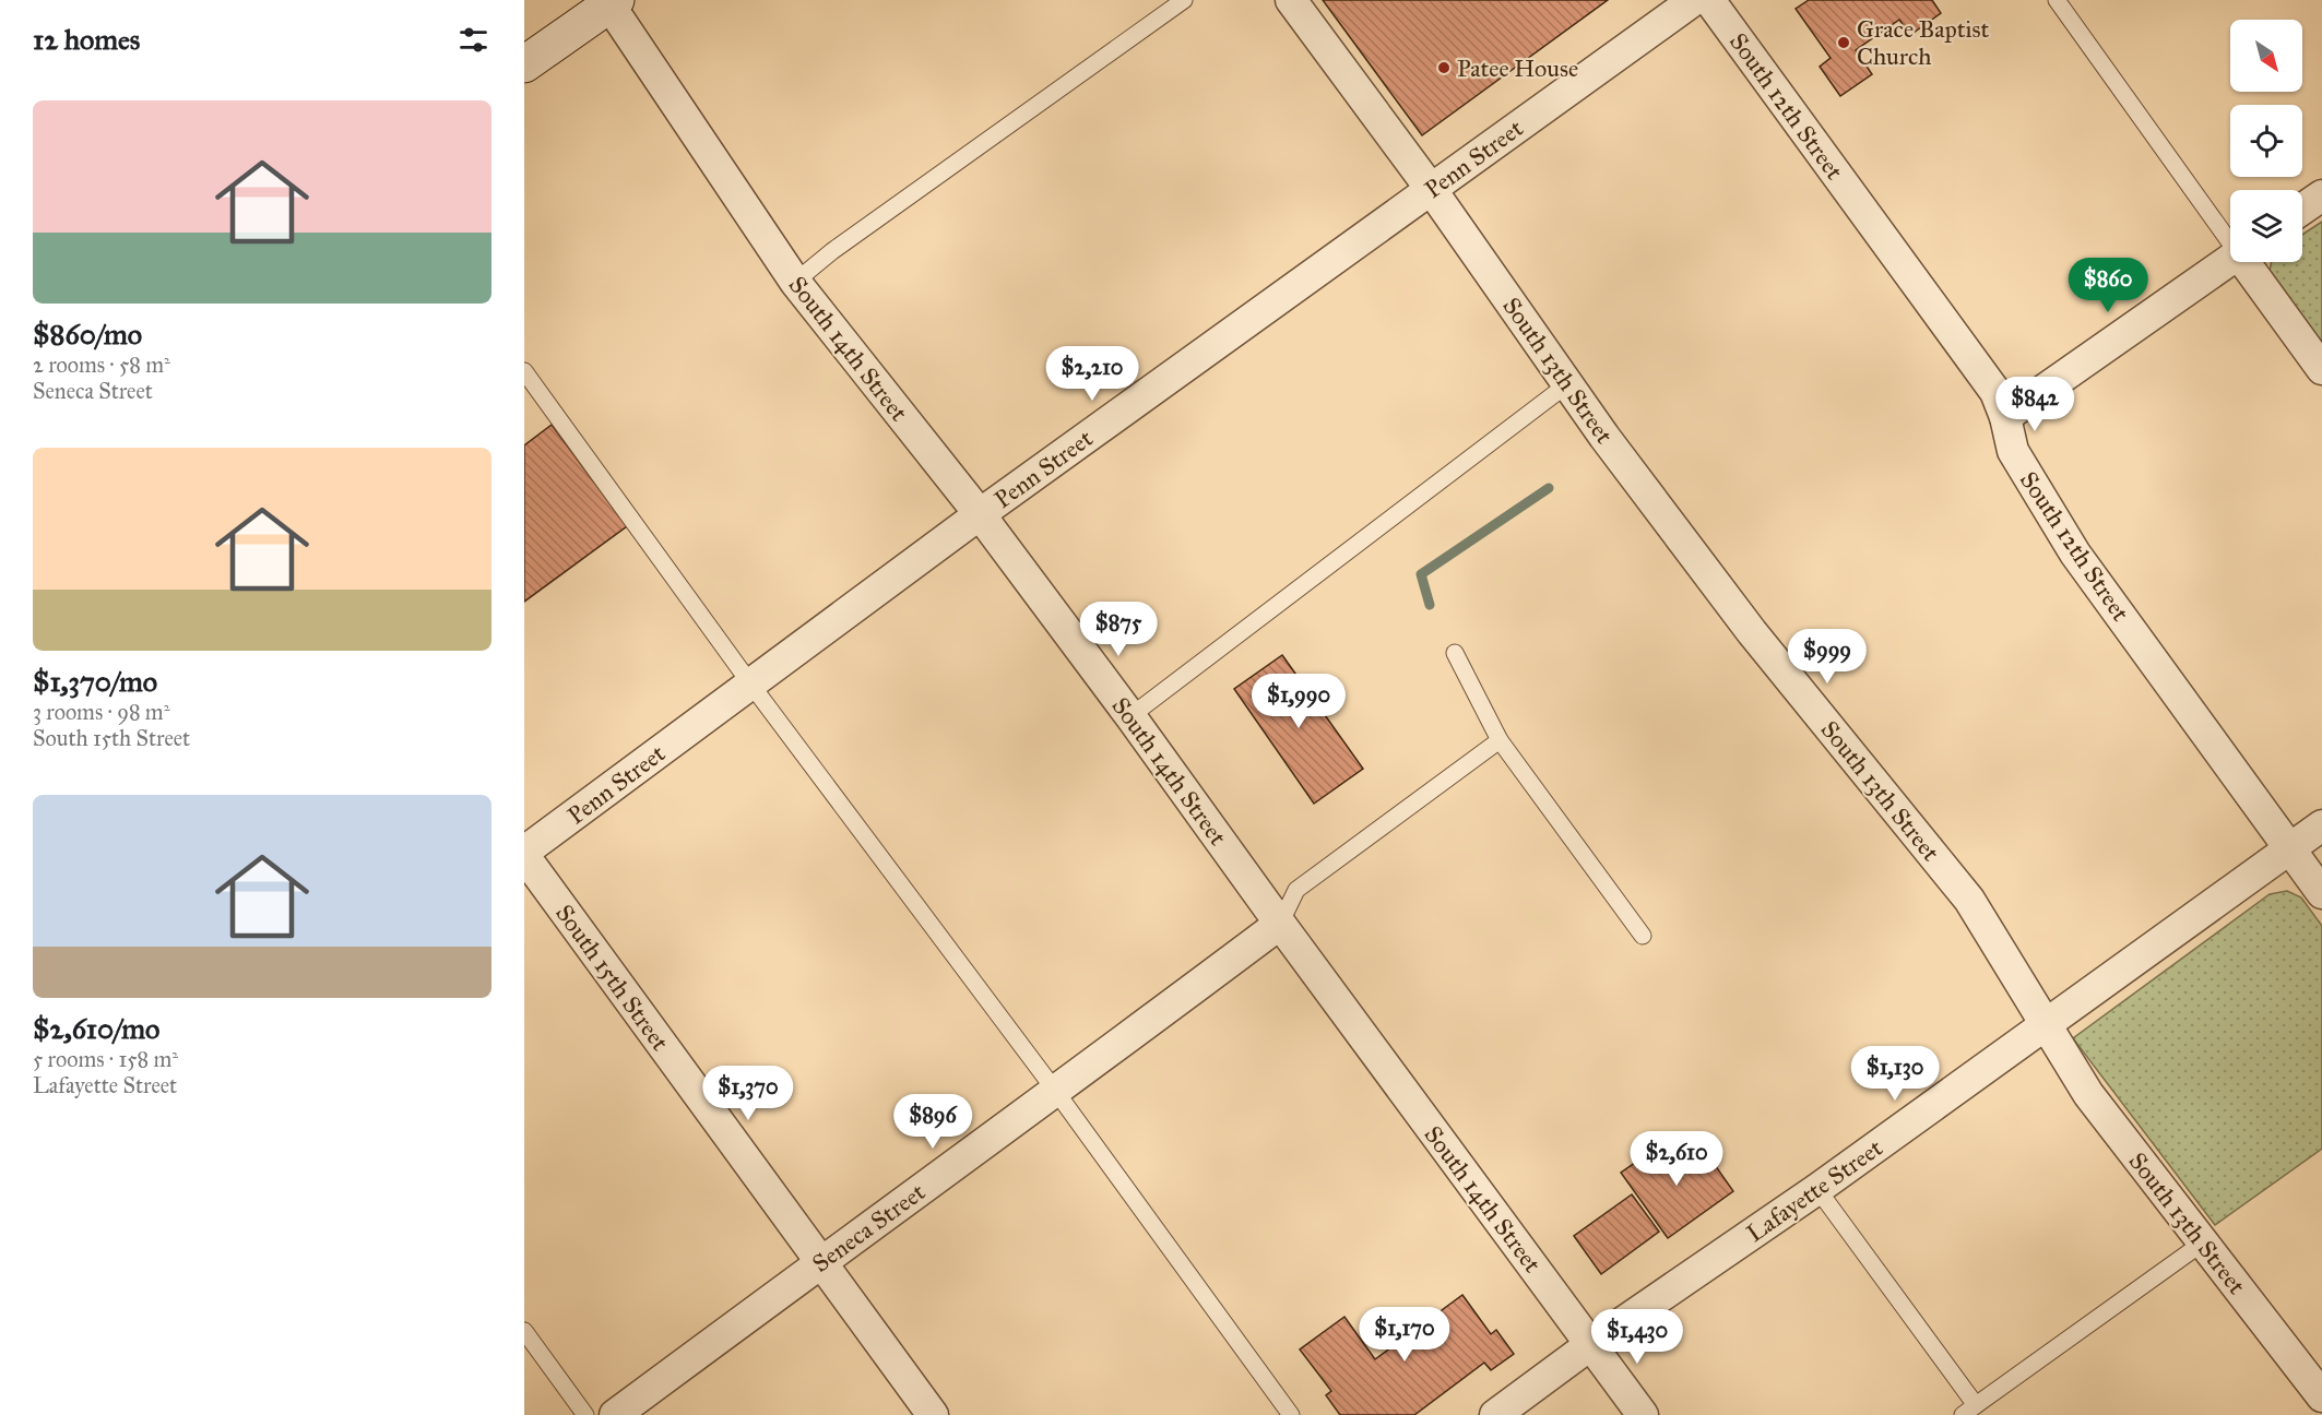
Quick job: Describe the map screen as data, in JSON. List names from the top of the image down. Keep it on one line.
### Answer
{"streets":{"street":["South 12th Street","Penn Street","South 14th Street","South 13th Street","South 15th Street","Lafayette Street","Seneca Street"]},"crossings":[["South 12th Street","Lafayette Street"],["Penn Street","South 14th Street"],["Penn Street","South 13th Street"],["Penn Street","South 15th Street"],["South 14th Street","Lafayette Street"],["South 14th Street","Seneca Street"],["South 13th Street","Lafayette Street"],["South 15th Street","Seneca Street"]],"places":["Grace Baptist Church","Patee House"],"north":"bottom right","page":{"heading":"12 homes","list":[{"name":"$860/mo","note":"2 rooms · 58 m² · Seneca Street"},{"name":"$1,370/mo","note":"3 rooms · 98 m² · South 15th Street"},{"name":"$2,610/mo","note":"5 rooms · 158 m² · Lafayette Street"}],"price":["$860","$2,210","$842","$875","$999","$1,990","$1,130","$1,370","$896","$2,610","$1,170","$1,430"]}}
